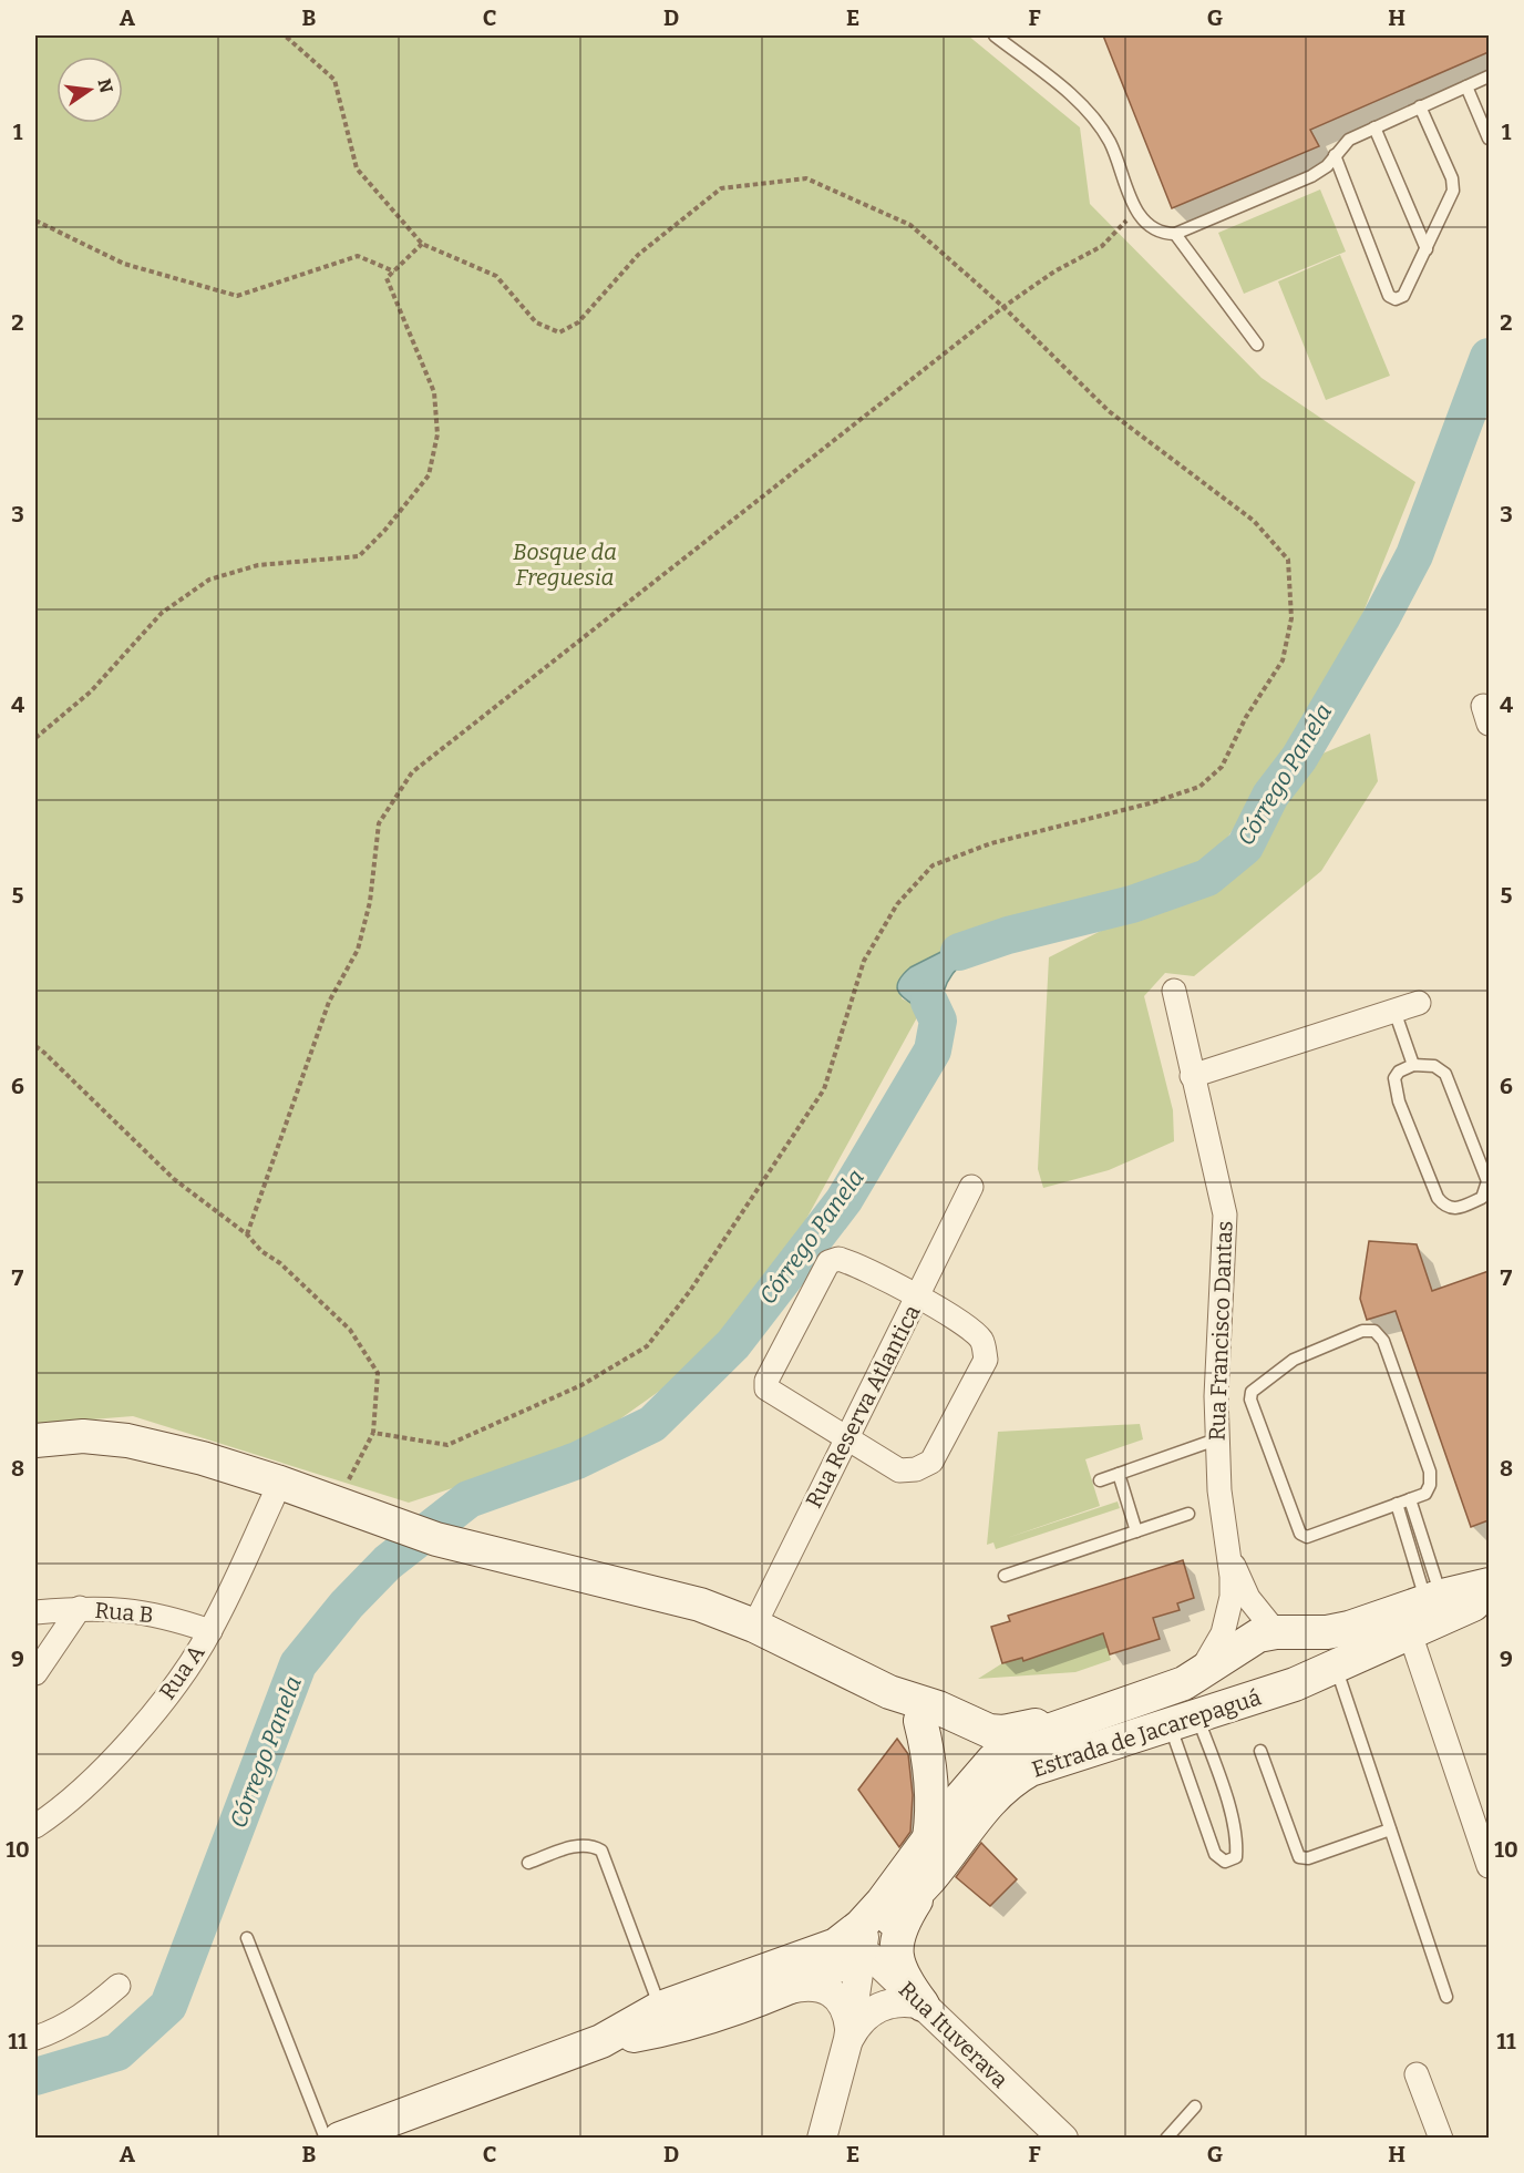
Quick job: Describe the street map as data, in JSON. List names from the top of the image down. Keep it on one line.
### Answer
{"streets":{"main road":["Estrada de Jacarepaguá"],"street":["Rua Francisco Dantas","Rua Reserva Atlantica","Rua B","Rua A","Rua Ituverava"]},"crossings":[["Rua Francisco Dantas","Estrada de Jacarepaguá"],["Rua B","Rua A"],["Estrada de Jacarepaguá","Rua Ituverava"]],"water":["Córrego Panela"],"parks":["Bosque da Freguesia"],"north":"right","grid":{"columns":["A","B","C","D","E","F","G","H"],"rows":["1","2","3","4","5","6","7","8","9","10","11"]}}
